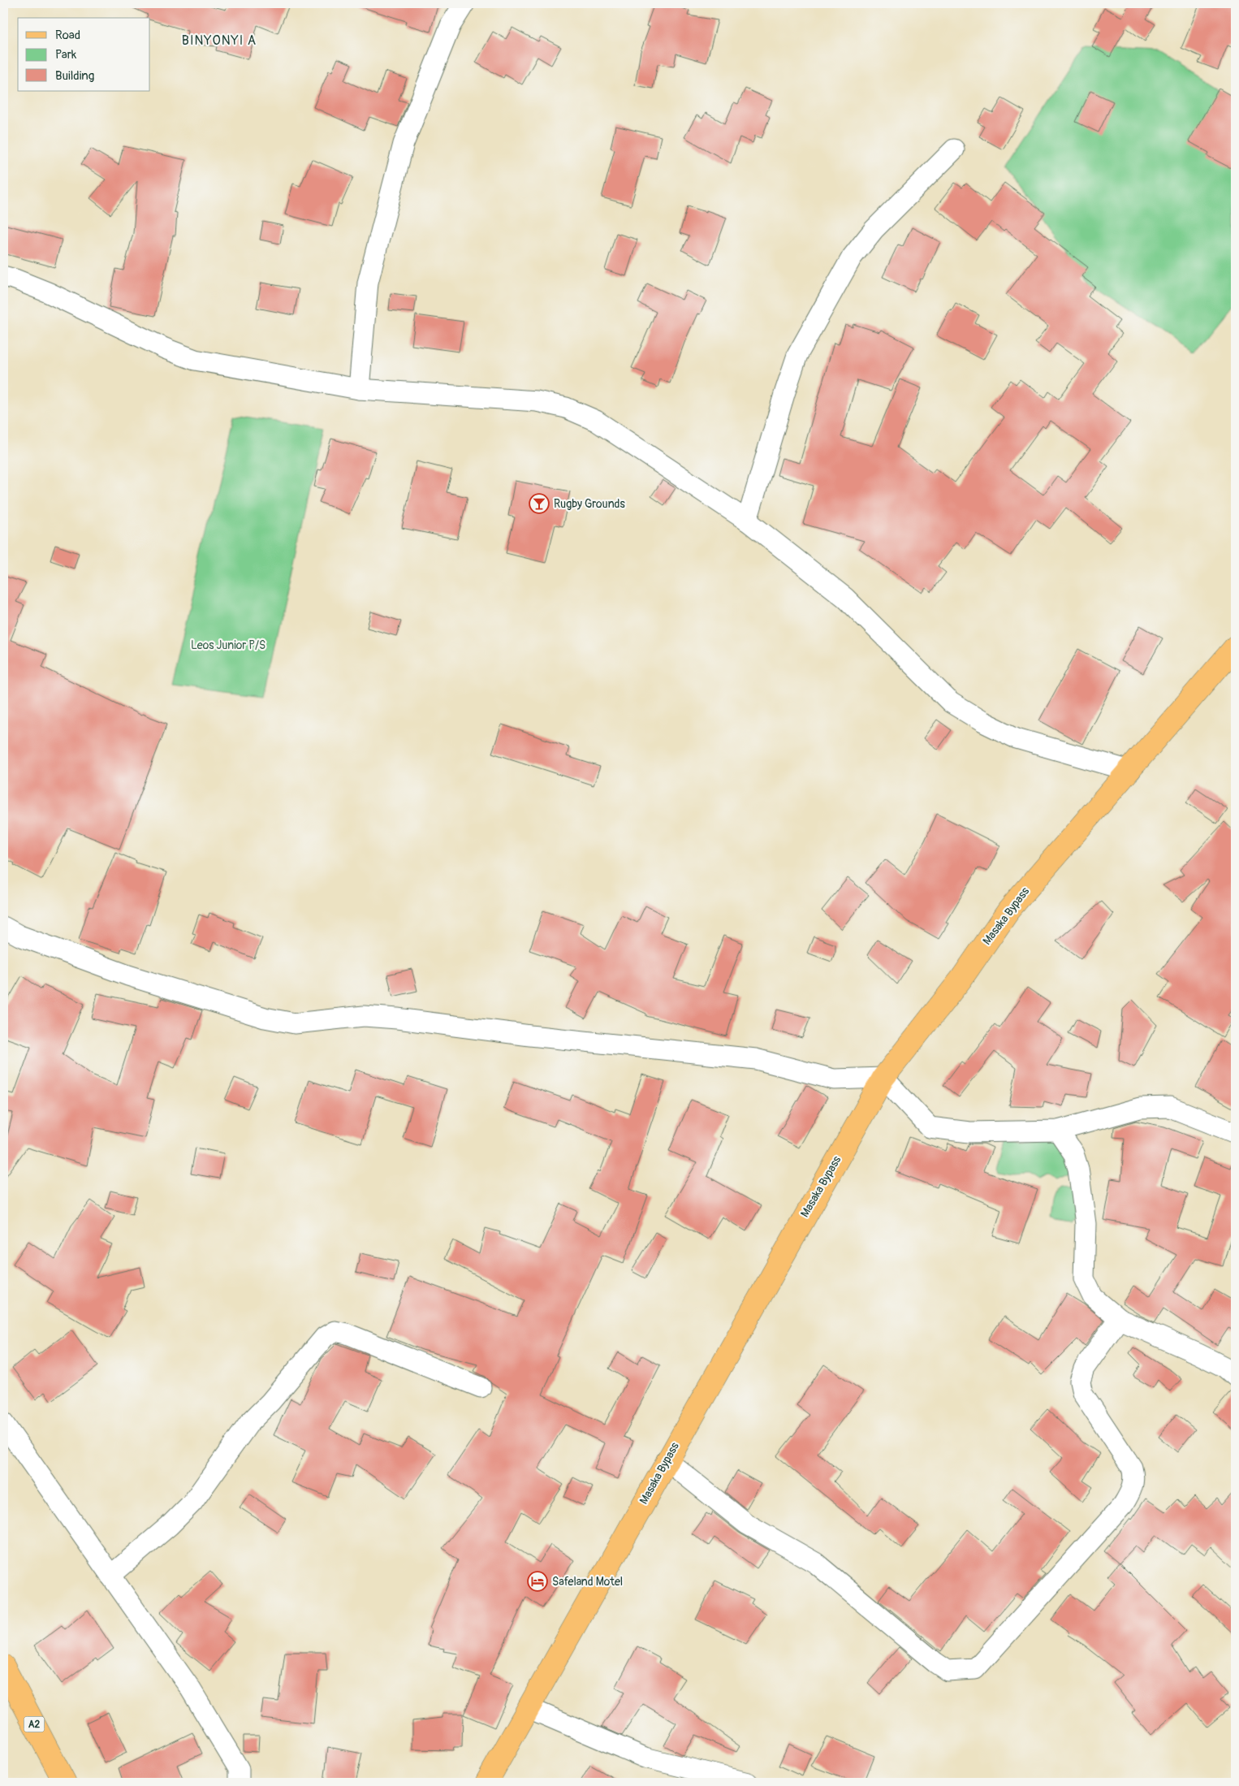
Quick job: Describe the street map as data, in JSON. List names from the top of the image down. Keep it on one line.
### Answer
{"streets":{"main road":["Masaka Bypass","A2"]},"districts":["BINYONYI A"],"parks":["Leos Junior P/S"],"places":{"bar":["Rugby Grounds"],"hotel":["Safeland Motel"]},"legend":["Road","Park","Building"]}
